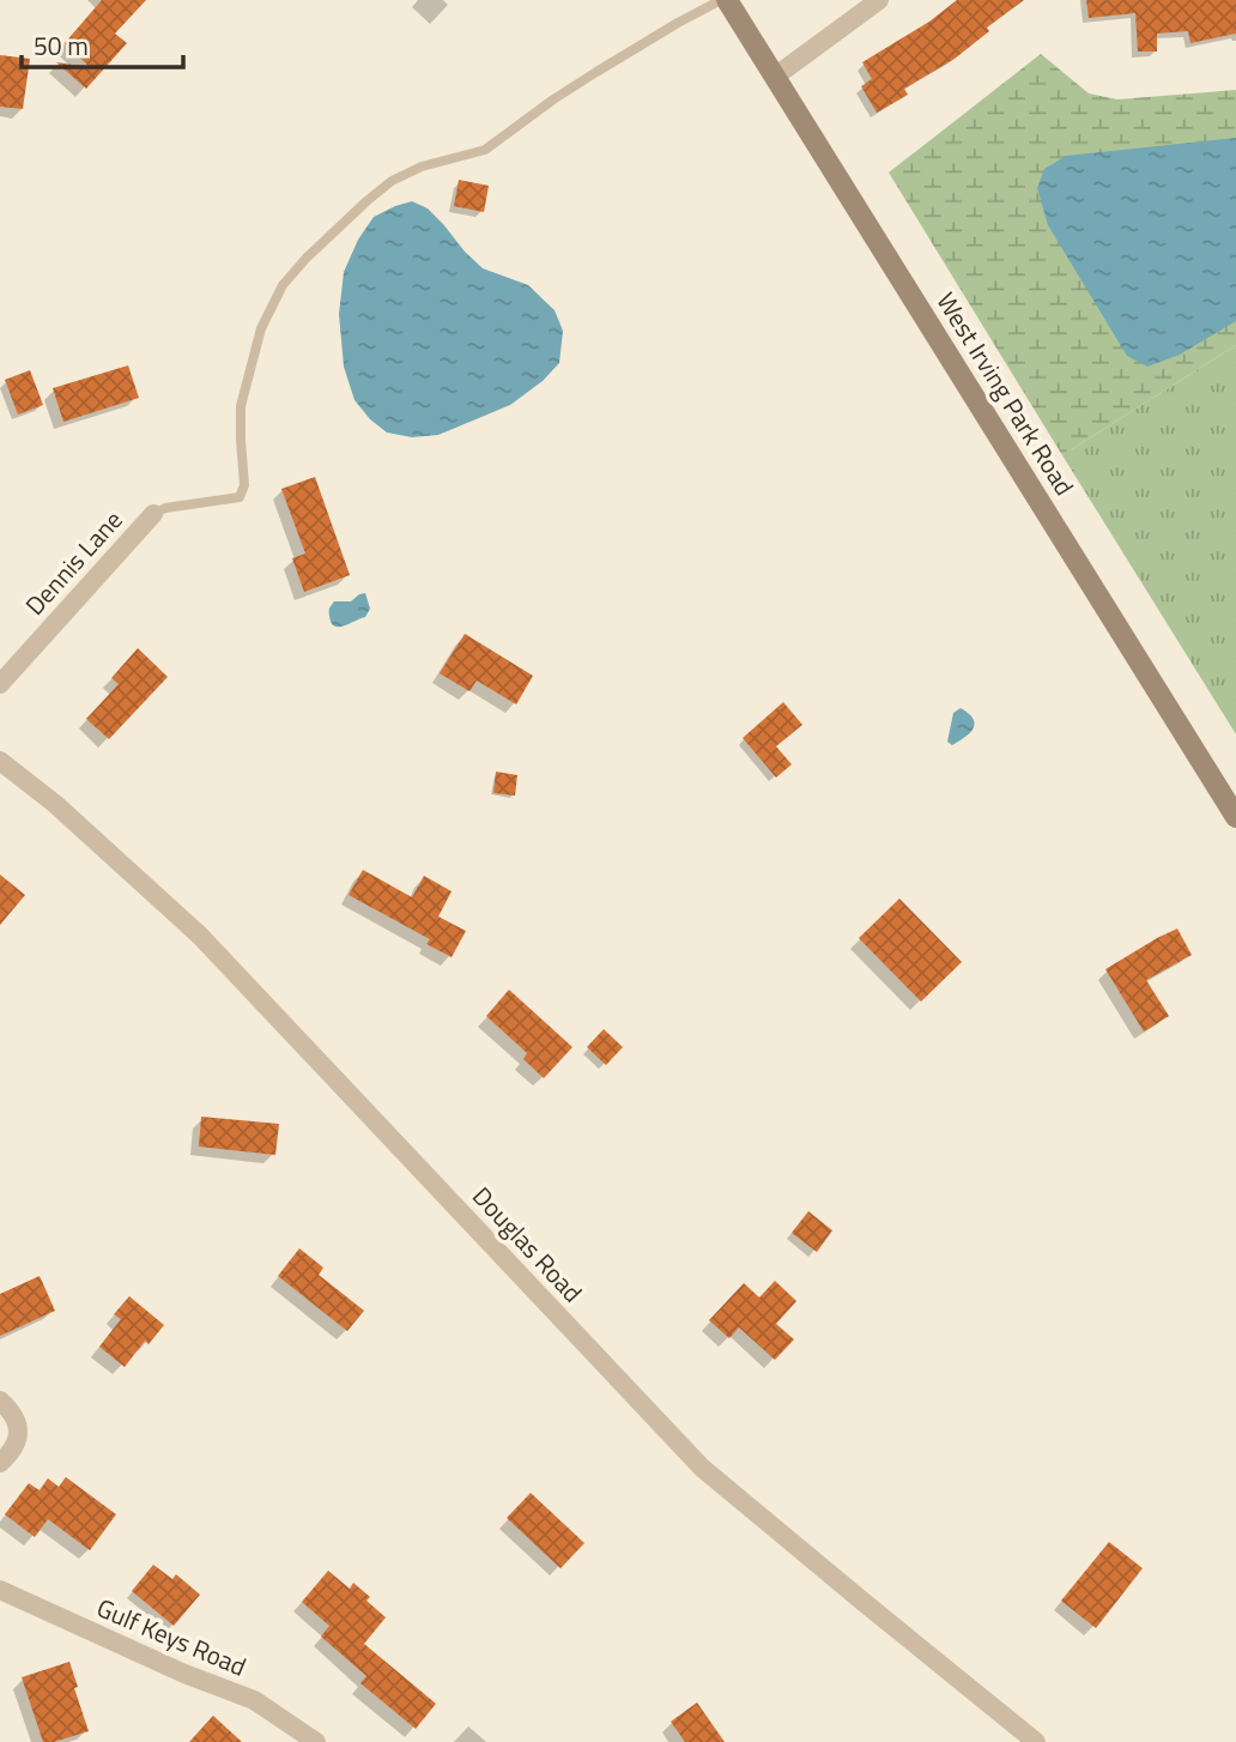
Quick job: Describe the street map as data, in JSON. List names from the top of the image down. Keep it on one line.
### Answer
{"streets":{"main road":["West Irving Park Road"],"street":["Dennis Lane","Douglas Road","Gulf Keys Road"]},"scale_bar":"50 m"}
